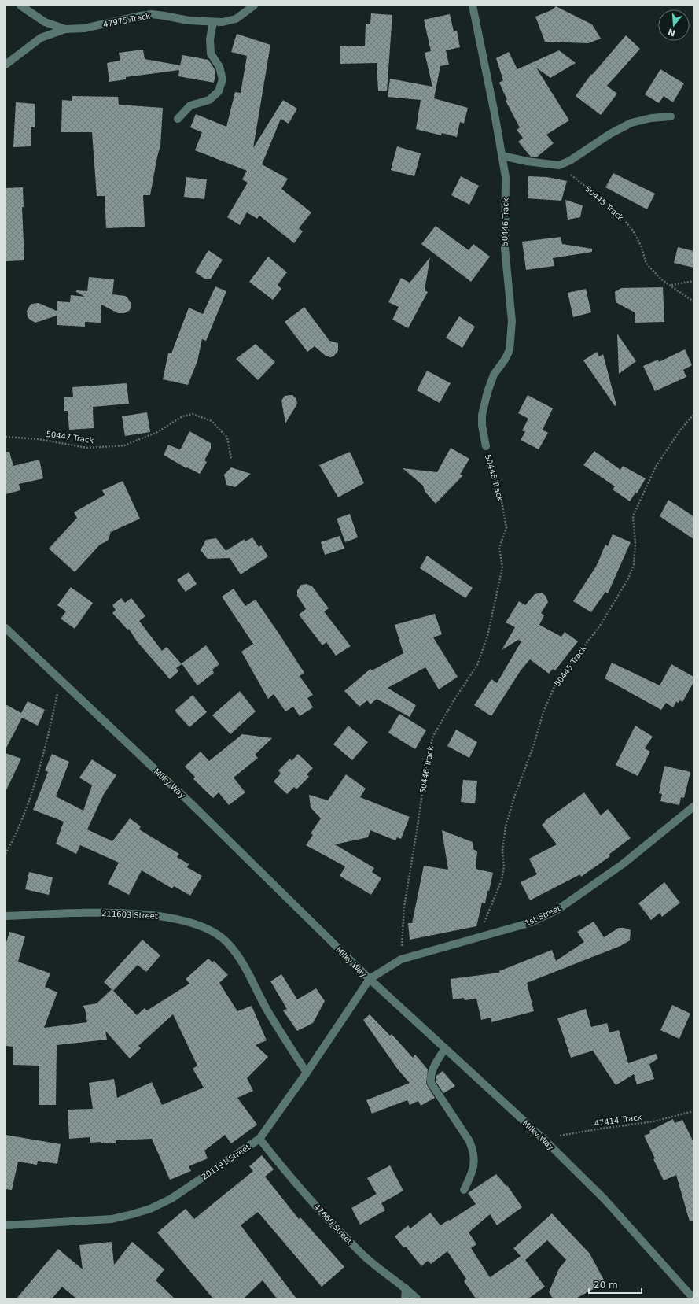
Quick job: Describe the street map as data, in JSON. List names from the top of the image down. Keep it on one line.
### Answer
{"streets":{"street":["47975 Track","50446 Track","Milky Way","211603 Street","1st Street","201191 Street","47660 Street"],"path":["50445 Track","50447 Track","47414 Track"]},"crossings":[["50445 Track","1st Street"],["50446 Track","1st Street"],["Milky Way","1st Street"],["Milky Way","47414 Track"],["Milky Way","201191 Street"],["211603 Street","201191 Street"],["1st Street","201191 Street"],["201191 Street","47660 Street"]],"scale_bar":"20 m","north":"bottom"}
